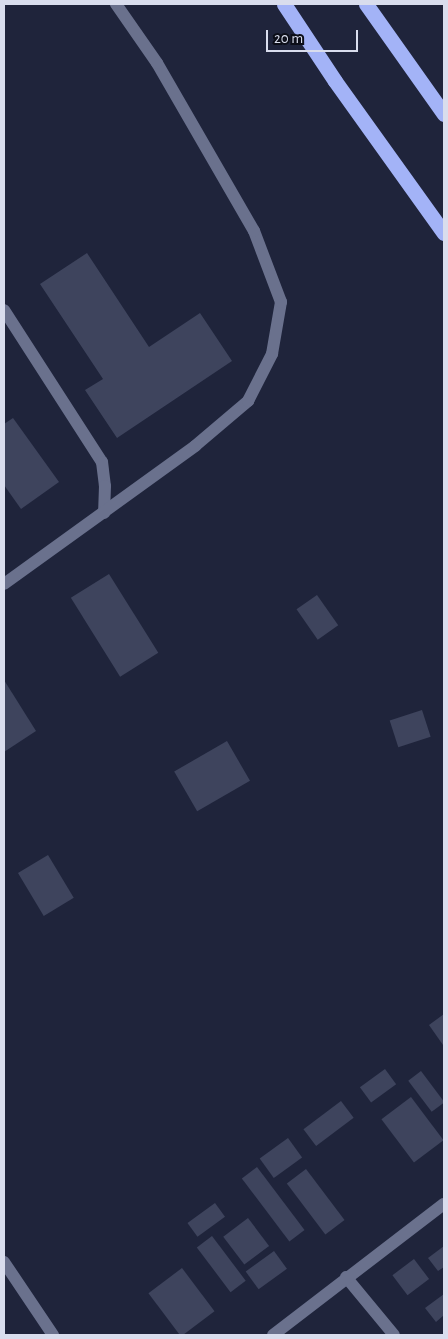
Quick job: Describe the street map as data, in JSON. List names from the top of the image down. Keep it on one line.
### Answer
{"scale_bar":"20 m"}
